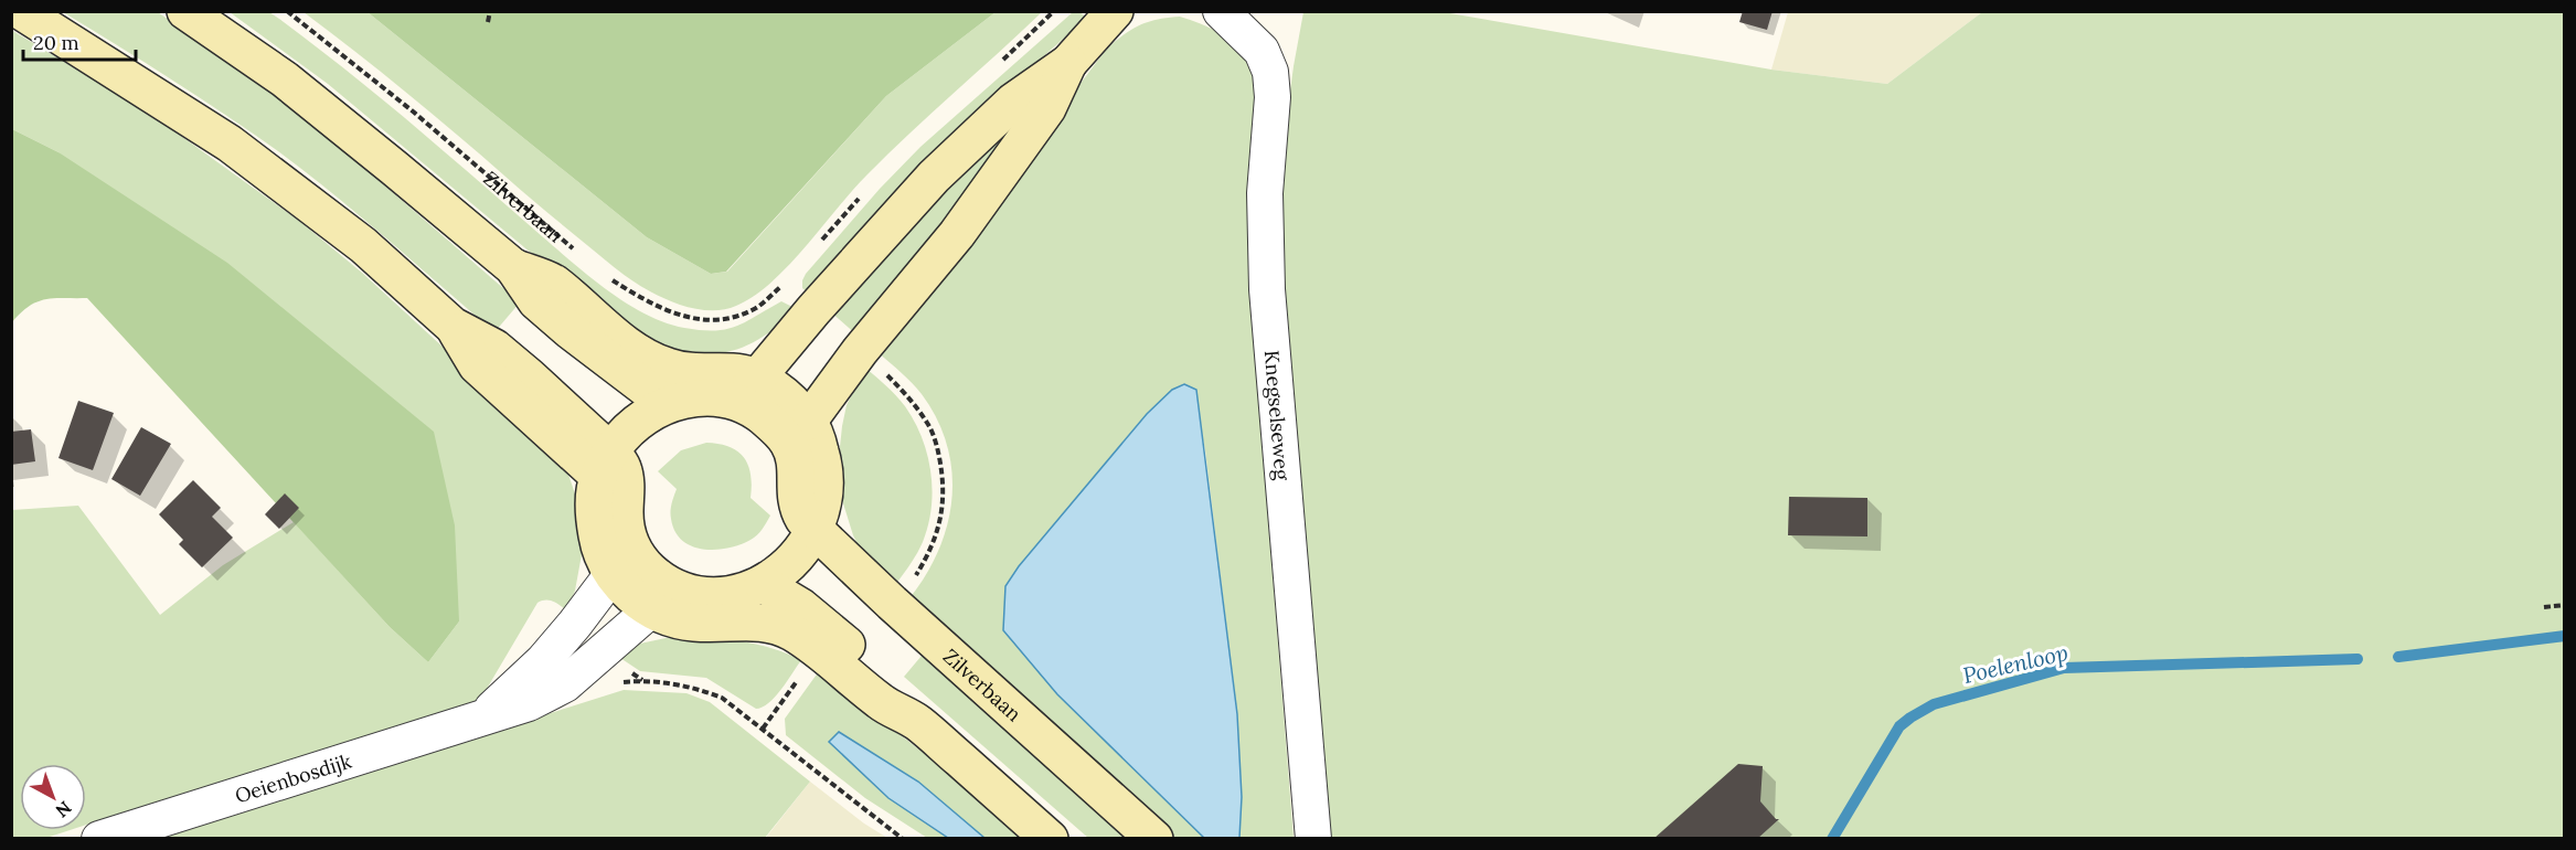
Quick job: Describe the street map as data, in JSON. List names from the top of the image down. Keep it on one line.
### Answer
{"streets":{"main road":["Zilverbaan"],"street":["Knegselseweg","Oeienbosdijk"]},"water":["Poelenloop"],"scale_bar":"20 m","north":"bottom right"}
